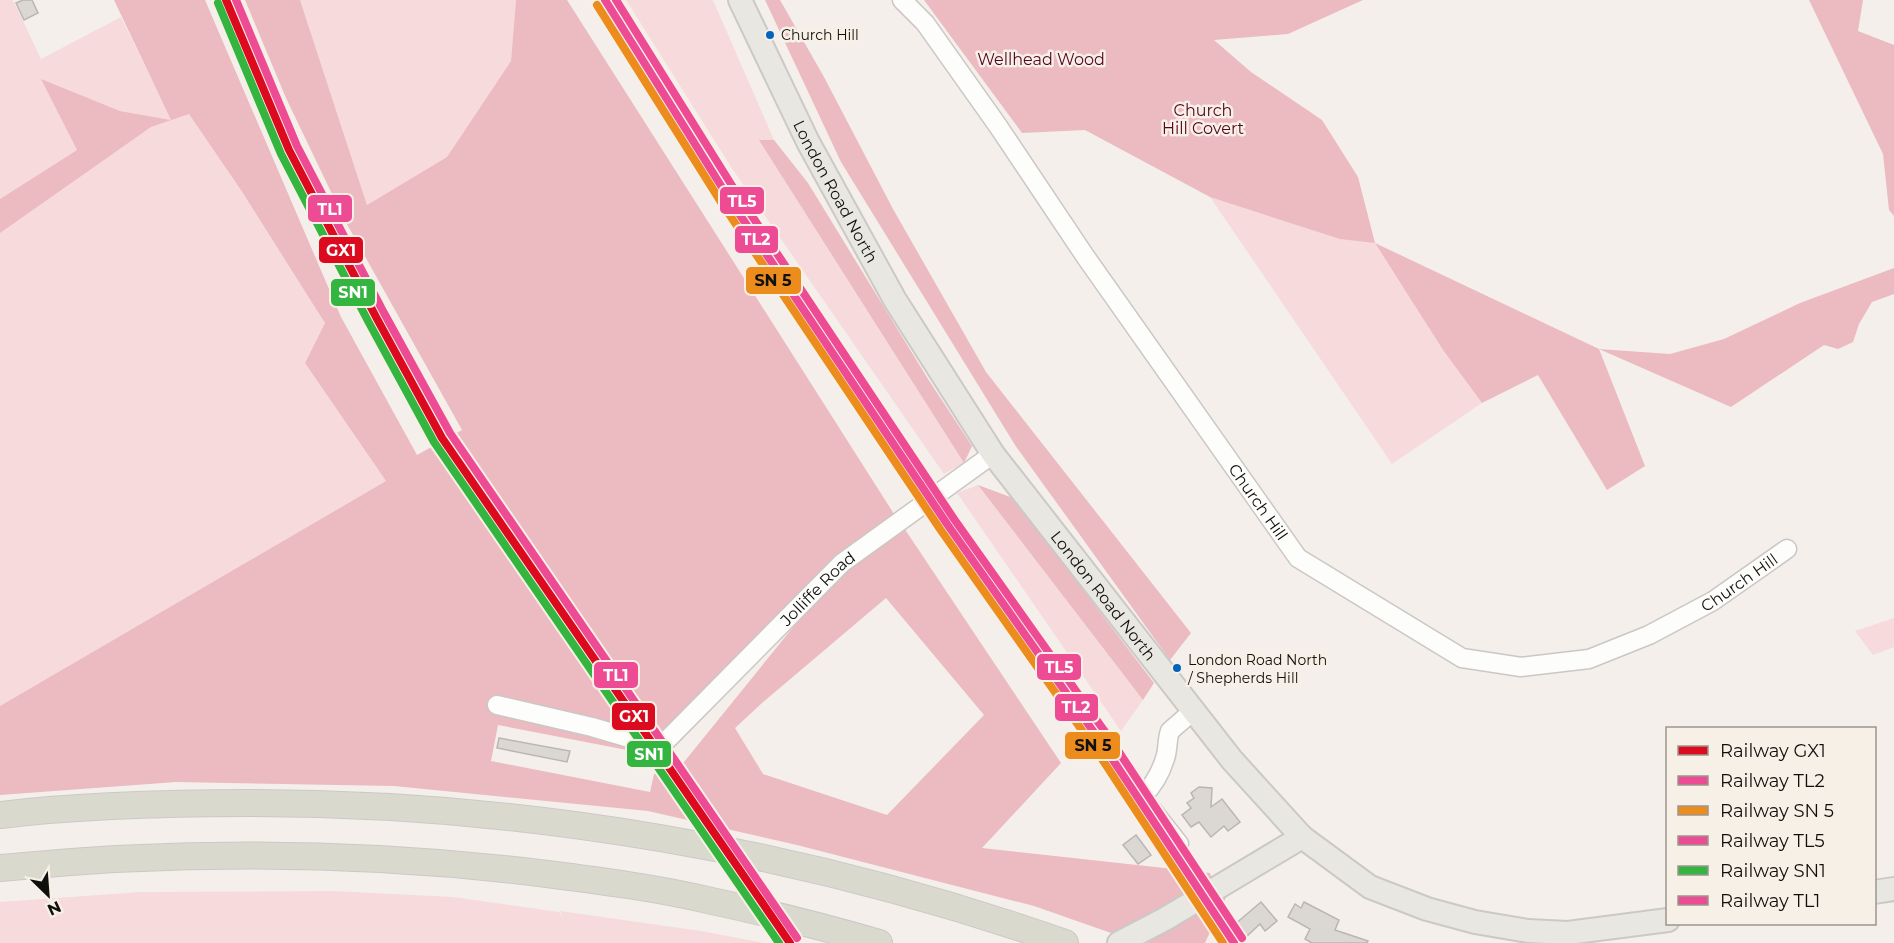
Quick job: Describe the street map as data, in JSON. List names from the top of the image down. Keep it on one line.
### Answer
{"streets":{"main road":["London Road North"],"street":["Church Hill","Jolliffe Road"]},"crossings":[["London Road North","Jolliffe Road"]],"parks":["Wellhead Wood","Church Hill Covert"],"places":["Church Hill","London Road North / Shepherds Hill"],"lines":["rail line GX1","rail line TL2","rail line TL5","rail line TL1","rail line SN1"],"legend":["Railway GX1","Railway TL2","Railway SN 5","Railway TL5","Railway SN1","Railway TL1"],"north":"bottom right"}
